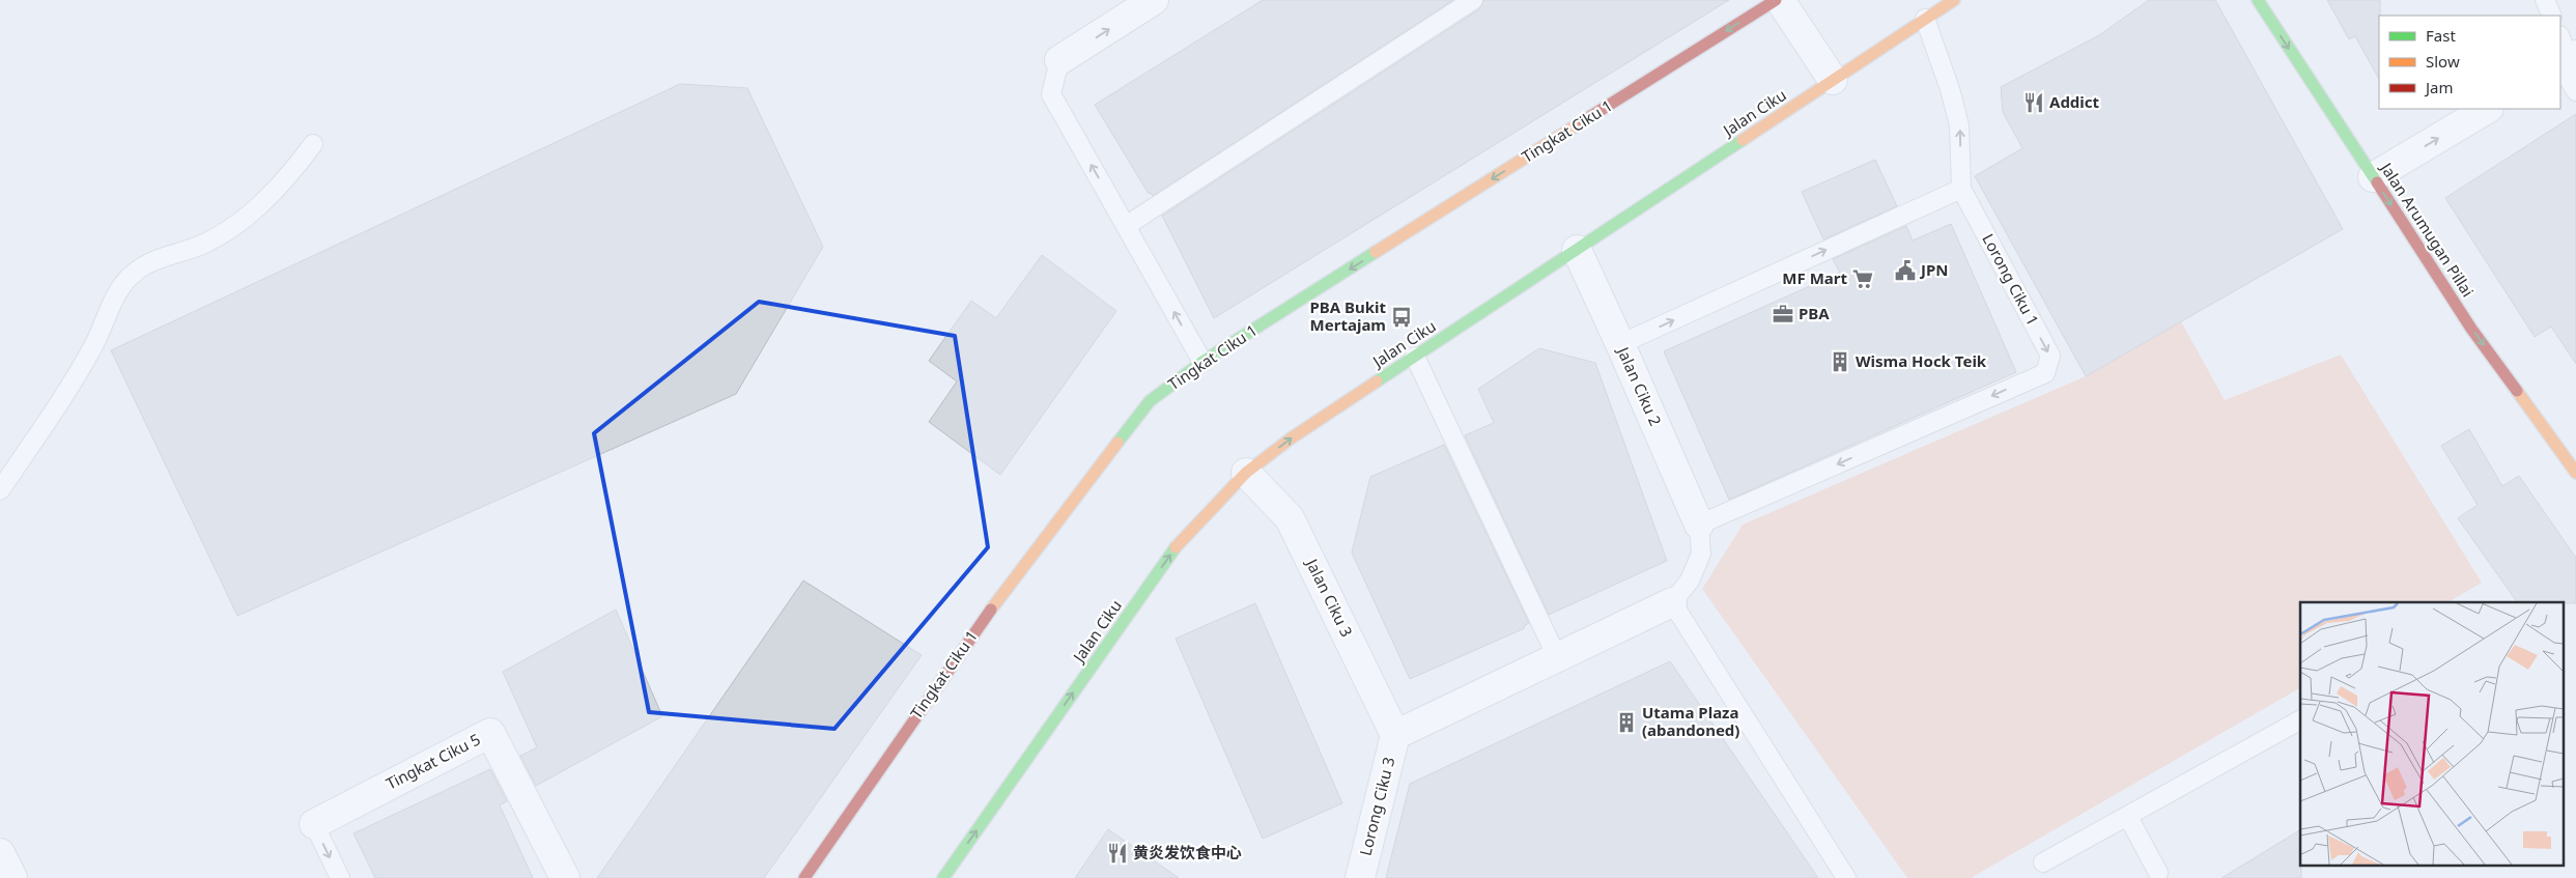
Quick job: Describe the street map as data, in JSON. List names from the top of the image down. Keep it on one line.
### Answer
{"streets":{"main road":["Jalan Ciku","Tingkat Ciku 1","Jalan Arumugan Pillai"],"street":["Jalan Ciku 2","Jalan Ciku 3","Tingkat Ciku 5","Lorong Ciku 3"],"lane":["Lorong Ciku 1"]},"crossings":[["Jalan Ciku","Jalan Ciku 2"],["Jalan Ciku","Jalan Ciku 3"],["Lorong Ciku 1","Jalan Ciku 2"],["Jalan Ciku 3","Lorong Ciku 3"]],"one_way":["Jalan Ciku","Tingkat Ciku 1","Jalan Arumugan Pillai"],"places":{"restaurant":["Addict","黄炎发饮食中心"],"public building":["JPN"],"supermarket":["MF Mart"],"office":["PBA"],"bus stop":["PBA Bukit Mertajam"],"building":["Wisma Hock Teik","Utama Plaza (abandoned)"]},"legend":["Fast","Slow","Jam"]}
